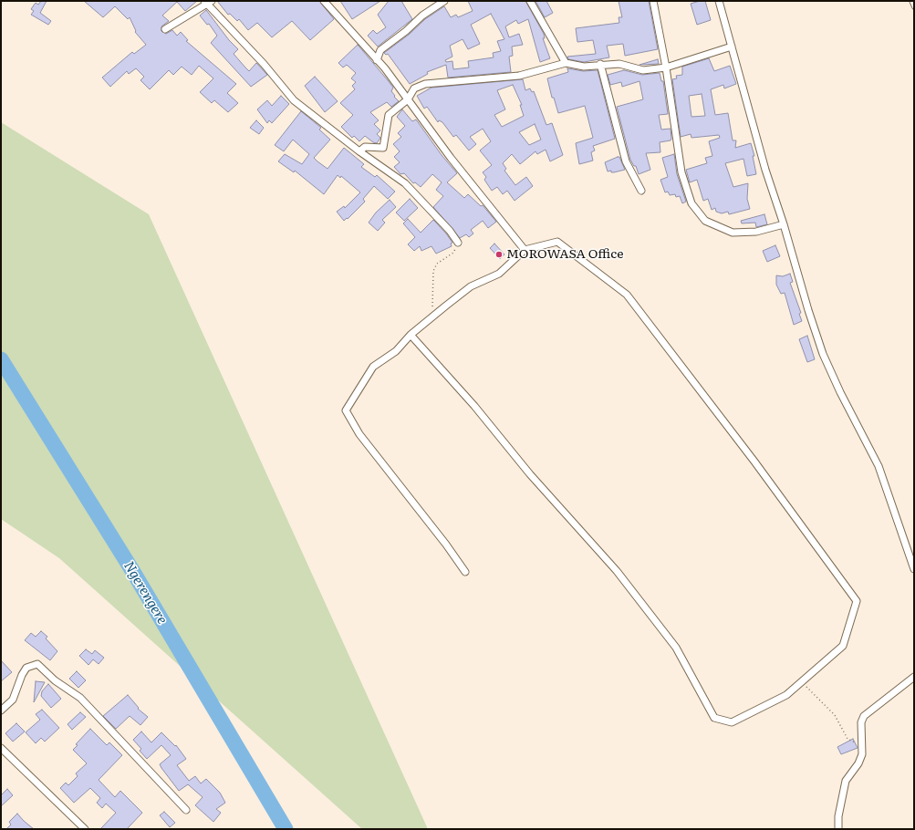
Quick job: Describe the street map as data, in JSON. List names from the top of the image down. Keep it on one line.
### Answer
{"water":["Ngerengere"],"places":["MOROWASA Office"]}
